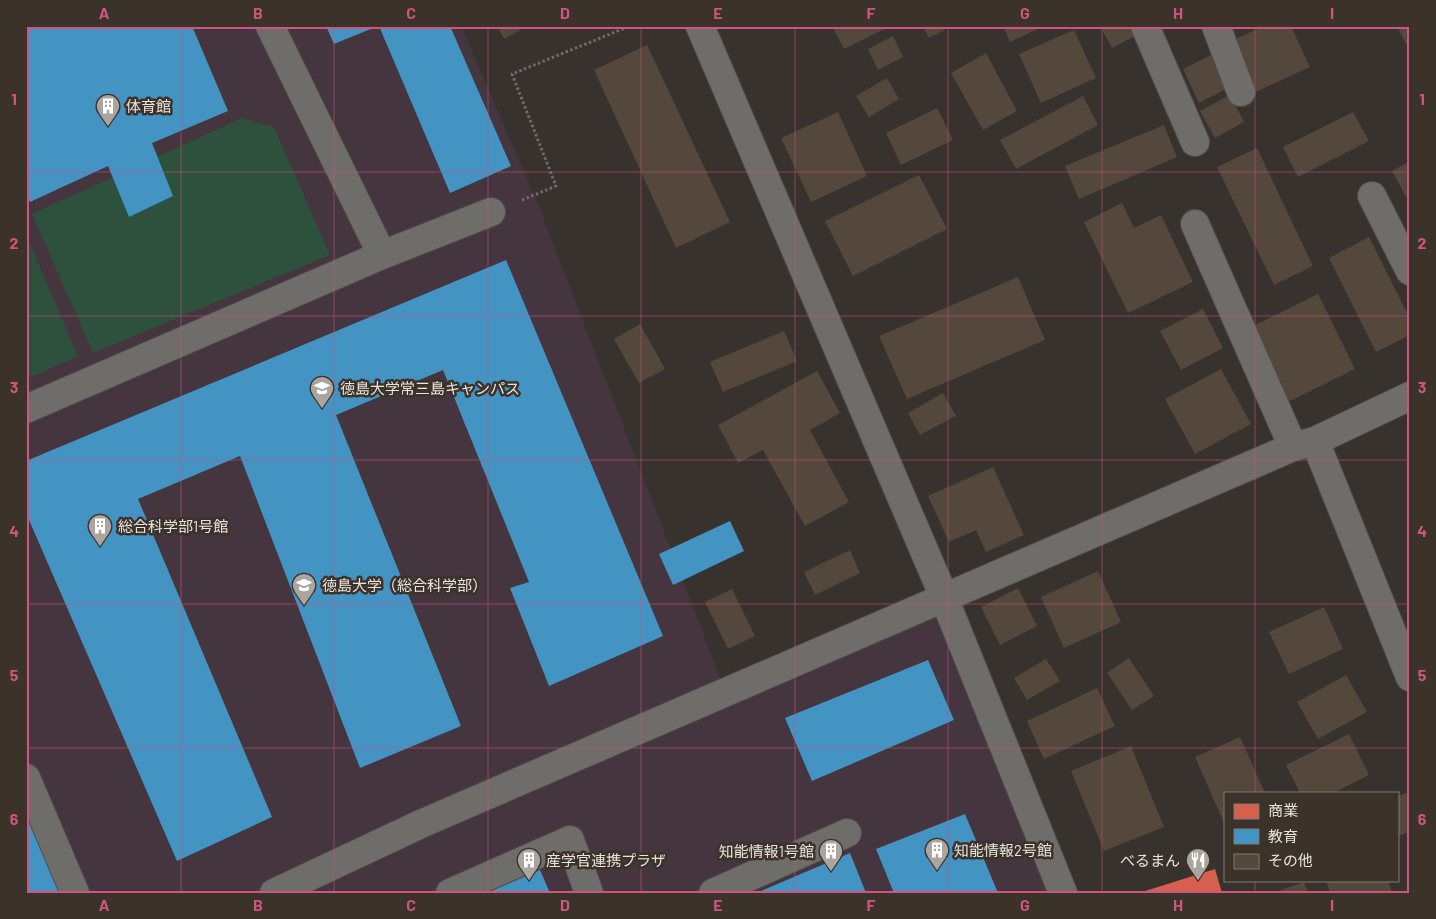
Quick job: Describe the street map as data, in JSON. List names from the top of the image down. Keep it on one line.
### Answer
{"places":{"building":["体育館","総合科学部1号館","知能情報2号館","知能情報1号館","産学官連携プラザ"],"school or university":["徳島大学常三島キャンパス","徳島大学（総合科学部）"],"restaurant":["べるまん"]},"legend":["商業","教育","その他"],"grid":{"columns":["A","B","C","D","E","F","G","H","I"],"rows":["1","2","3","4","5","6"]}}
